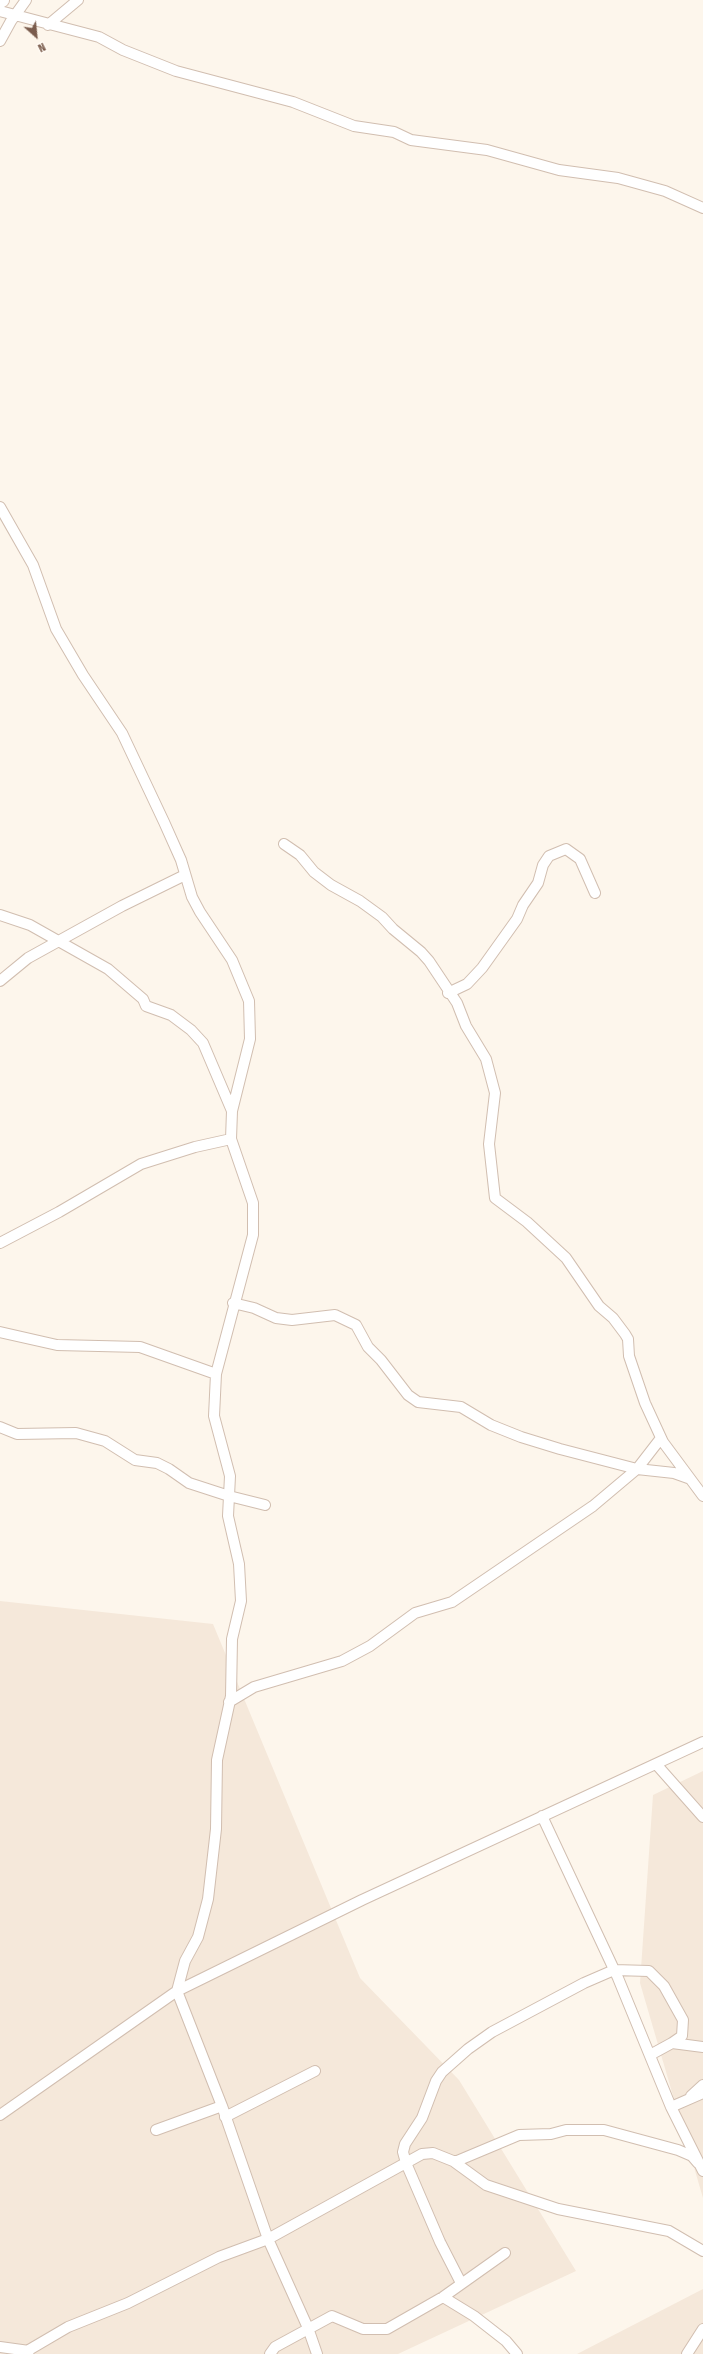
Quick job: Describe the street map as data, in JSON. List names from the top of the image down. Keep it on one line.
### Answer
{"north":"bottom right"}
